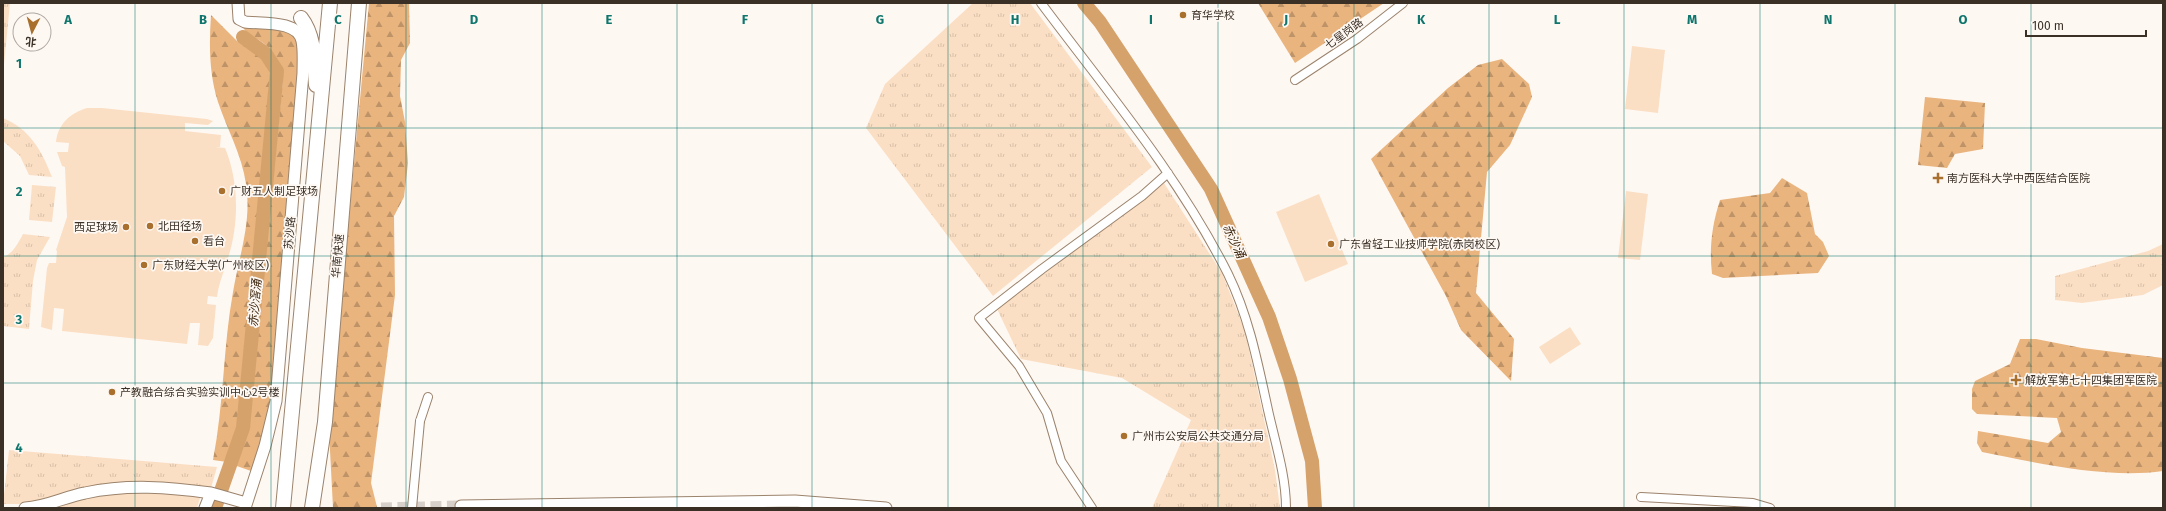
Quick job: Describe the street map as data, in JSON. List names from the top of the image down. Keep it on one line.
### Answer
{"streets":{"highway":["华南快速"],"street":["七星岗路","苏沙路"]},"water":["赤沙涌","赤沙滘涌"],"places":{"other":["育华学校","广财五人制足球场","北田径场","西足球场","看台","广东省轻工业技师学院(赤岗校区)","广东财经大学(广州校区)","产教融合综合实验实训中心2号楼","广州市公安局公共交通分局"],"health":["南方医科大学中西医结合医院","解放军第七十四集团军医院"]},"scale_bar":"100 m","north":"bottom","grid":{"columns":["A","B","C","D","E","F","G","H","I","J","K","L","M","N","O"],"rows":["1","2","3","4"]}}
